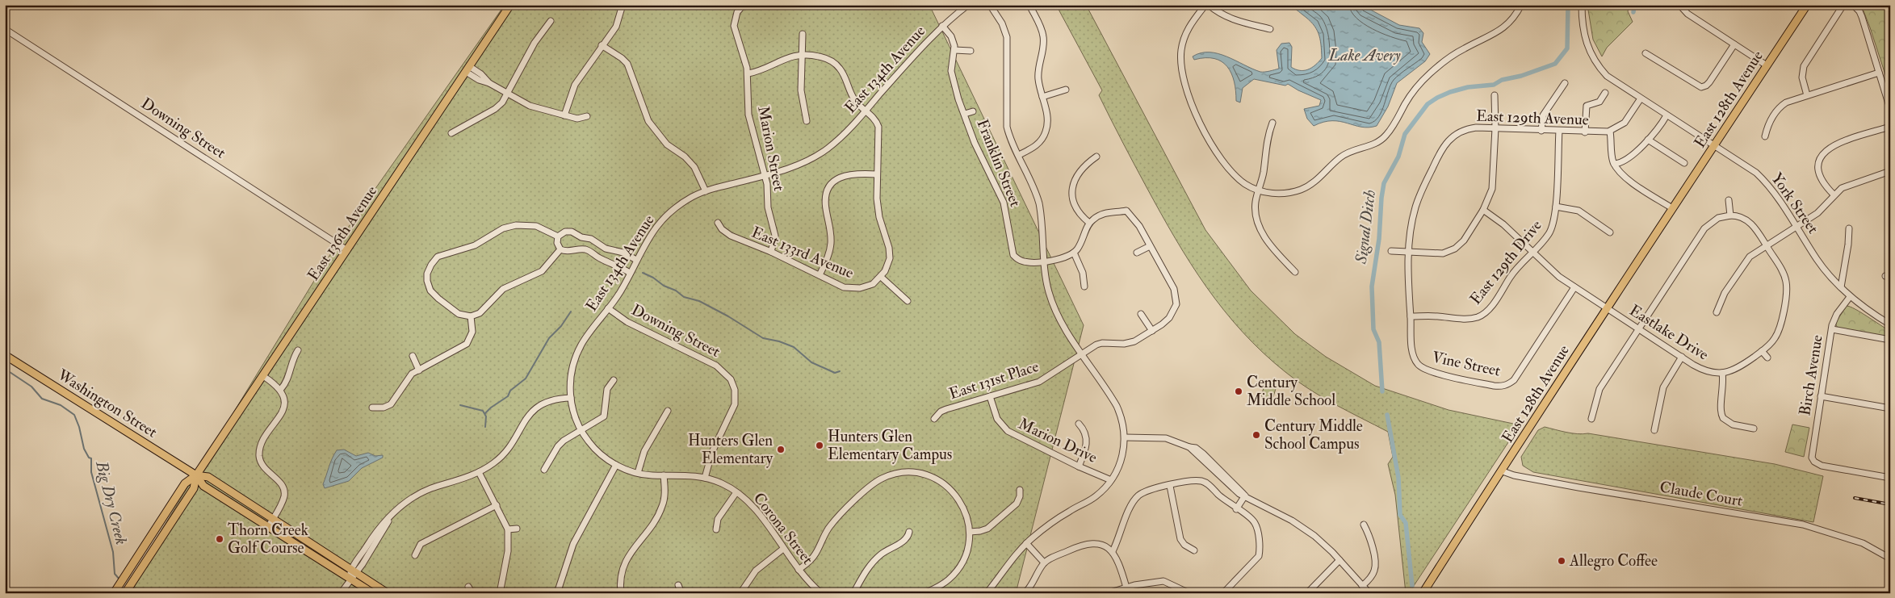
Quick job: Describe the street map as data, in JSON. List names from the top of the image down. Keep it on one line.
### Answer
{"streets":{"main road":["East 128th Avenue","East 136th Avenue","Washington Street"],"street":["East 134th Avenue","East 129th Avenue","Downing Street","Marion Street","Franklin Street","York Street","East 133rd Avenue","East 129th Drive","Eastlake Drive","Vine Street","Birch Avenue","East 131st Place","Marion Drive","Claude Court","Corona Street"]},"crossings":[["East 134th Avenue","Downing Street"],["East 134th Avenue","Marion Street"],["East 134th Avenue","Franklin Street"],["East 134th Avenue","Corona Street"],["East 128th Avenue","York Street"],["East 128th Avenue","Eastlake Drive"],["East 128th Avenue","Claude Court"],["East 129th Avenue","York Street"],["East 129th Avenue","East 129th Drive"],["East 129th Avenue","Vine Street"],["Downing Street","East 136th Avenue"],["Downing Street","Corona Street"],["Marion Street","East 133rd Avenue"],["York Street","Birch Avenue"],["East 136th Avenue","Washington Street"],["East 129th Drive","Eastlake Drive"],["Eastlake Drive","Vine Street"],["East 131st Place","Marion Drive"]],"water":["Lake Avery","Signal Ditch","Big Dry Creek"],"places":["Century Middle School","Century Middle School Campus","Hunters Glen Elementary Campus","Hunters Glen Elementary","Thorn Creek Golf Course","Allegro Coffee"]}
